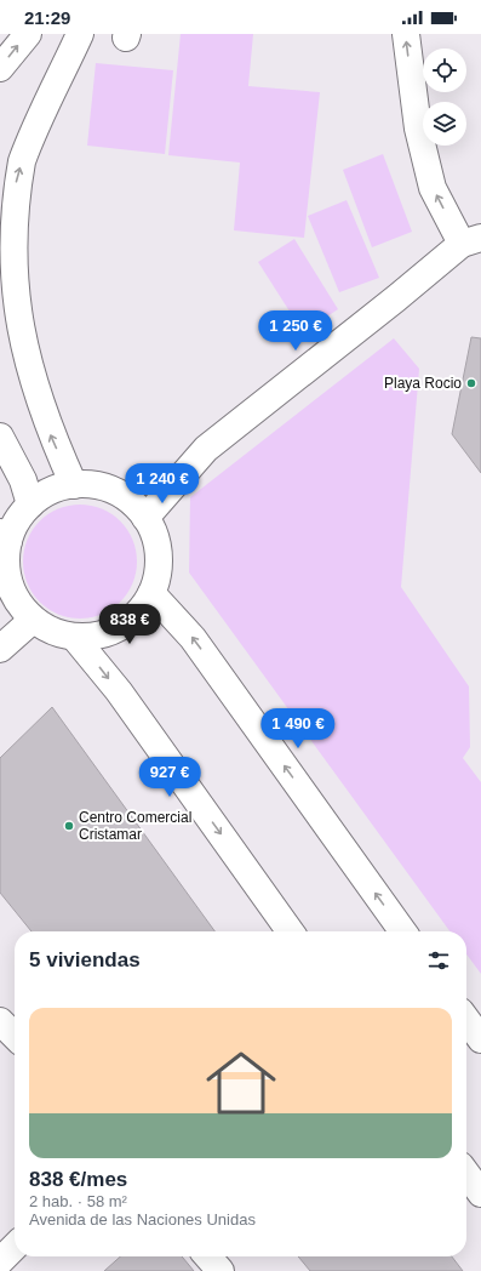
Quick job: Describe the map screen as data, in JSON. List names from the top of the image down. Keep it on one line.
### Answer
{"places":["Playa Rocio","Centro Comercial Cristamar"],"page":{"status":"21:29","price":["1 250 €","1 240 €","838 €","1 490 €","927 €"],"heading":"5 viviendas","list":[{"name":"838 €/mes","note":"2 hab. · 58 m² · Avenida de las Naciones Unidas"}]}}
